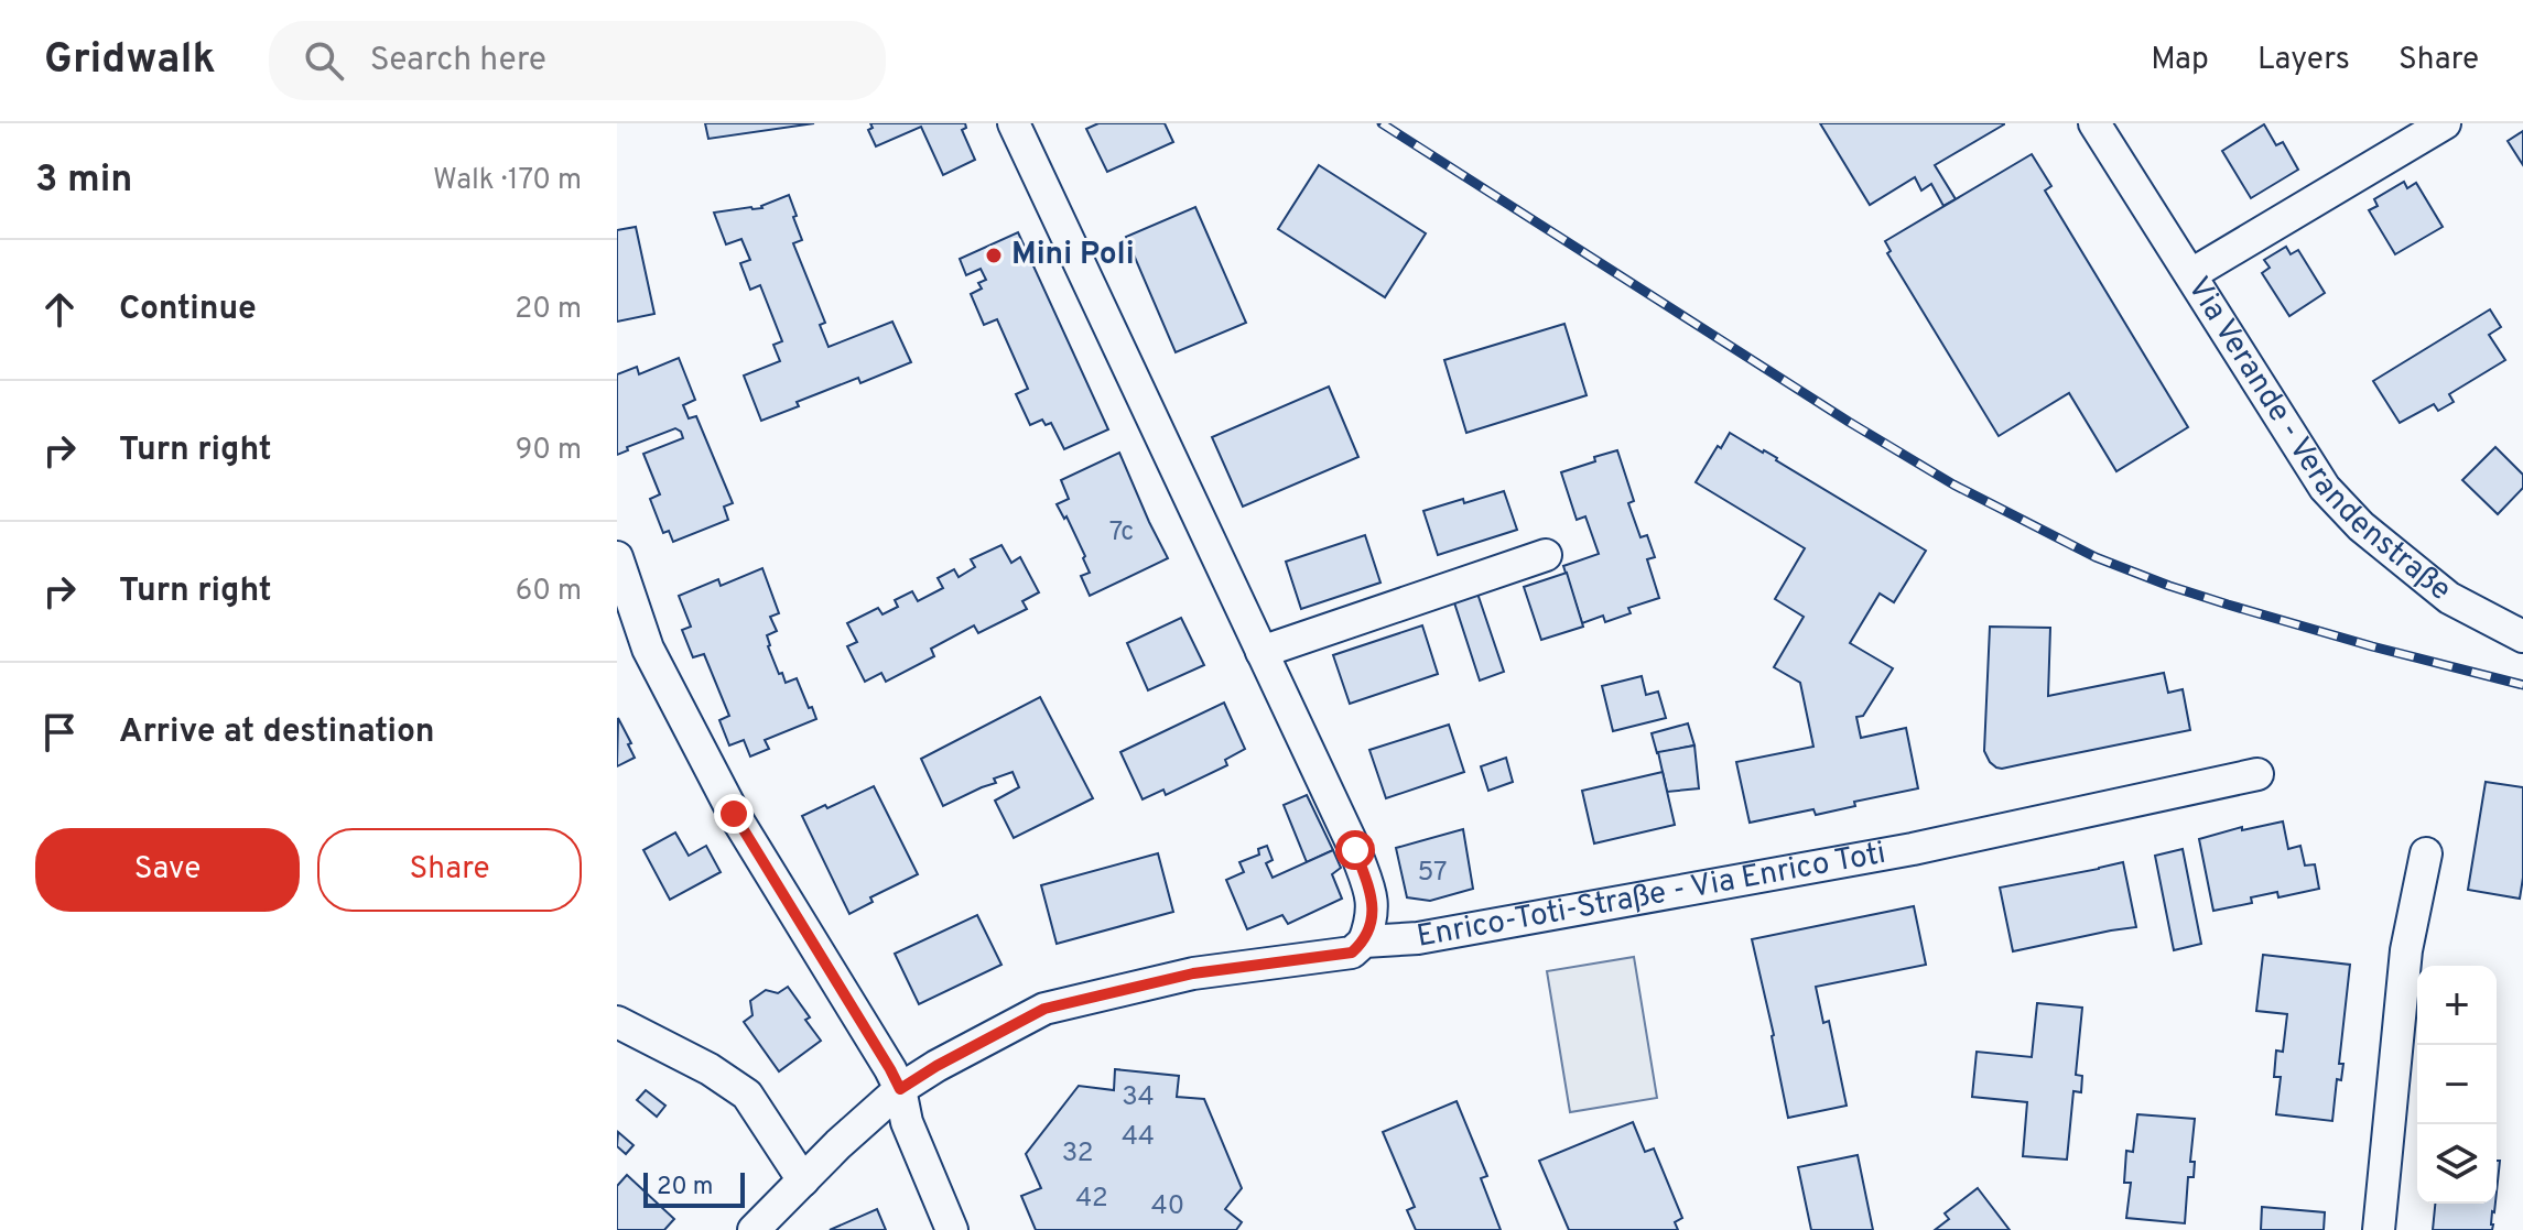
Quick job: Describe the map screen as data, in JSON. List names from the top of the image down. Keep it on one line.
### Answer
{"streets":{"street":["Via Verande - Verandenstraße","Enrico-Toti-Straße - Via Enrico Toti"]},"places":["Mini Poli"],"house_numbers":["7c","57","34","44","32","42","40"],"scale_bar":"20 m","page":{"header":"Gridwalk","search":"Search here","nav":["Map","Layers","Share"],"heading":["3 min","Walk · 170 m"],"list":[["Continue","20 m"],["Turn right","90 m"],["Turn right","60 m"],"Arrive at destination"],"buttons":["Save","Share"],"map_buttons":["+","−"],"scale":"20 m"}}
